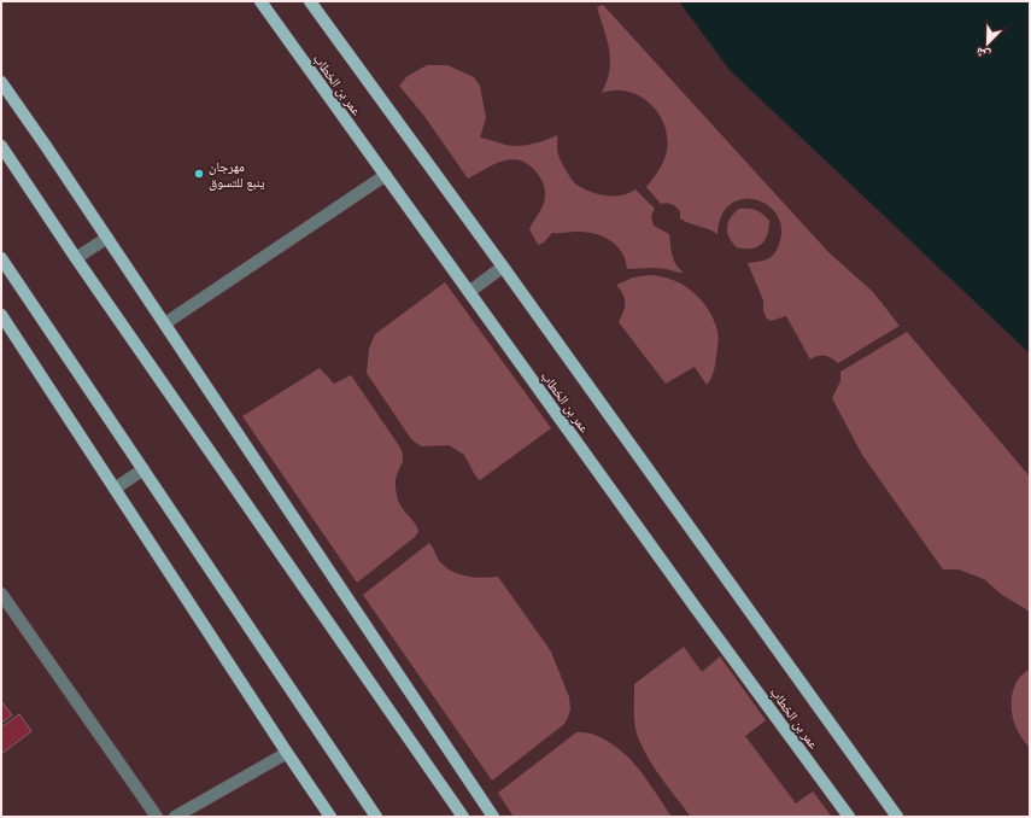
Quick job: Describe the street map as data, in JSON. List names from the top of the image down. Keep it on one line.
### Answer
{"streets":{"main road":["عمر بن الخطاب"]},"places":["مهرجان ينبع للتسوق"],"north":"bottom left"}
